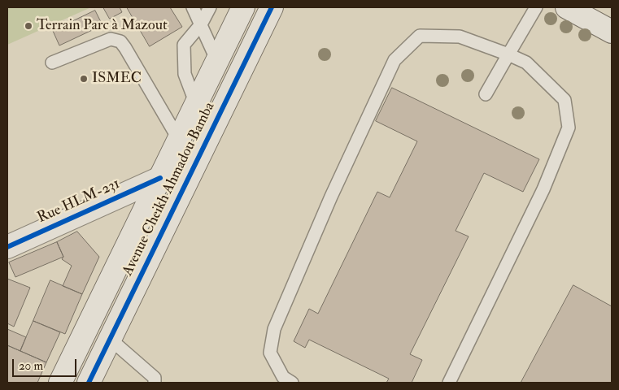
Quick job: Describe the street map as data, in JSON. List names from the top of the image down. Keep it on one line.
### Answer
{"streets":{"street":["Avenue Cheikh Ahmadou Bamba","Rue HLM-231"]},"crossings":[["Avenue Cheikh Ahmadou Bamba","Rue HLM-231"]],"places":["Terrain Parc à Mazout","ISMEC"],"scale_bar":"20 m"}
